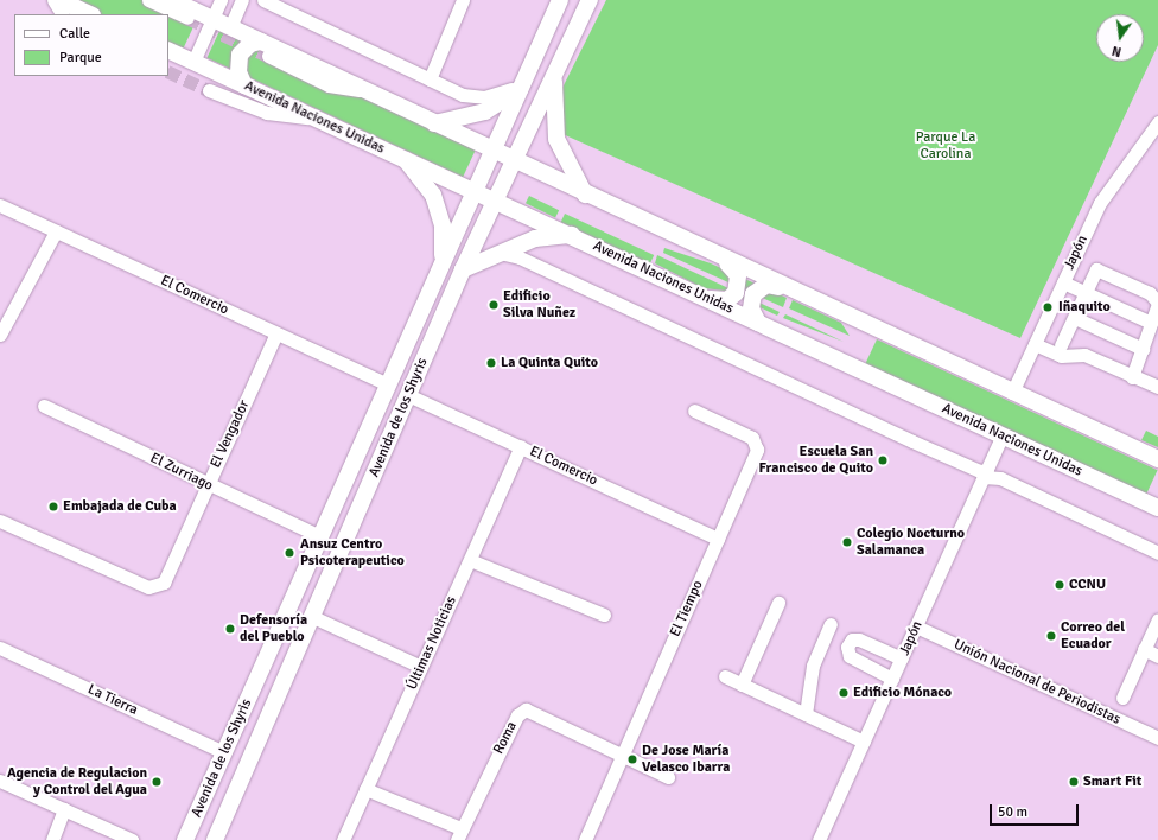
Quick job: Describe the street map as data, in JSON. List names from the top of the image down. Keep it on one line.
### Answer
{"streets":{"main road":["Avenida Naciones Unidas","Avenida de los Shyris"],"street":["Japón","El Comercio","El Vengador","El Zurriago","El Tiempo","Últimas Noticias","Unión Nacional de Periodistas","La Tierra","Roma"]},"crossings":[["Avenida Naciones Unidas","Japón"],["Avenida Naciones Unidas","Avenida de los Shyris"],["Japón","Unión Nacional de Periodistas"],["El Comercio","Avenida de los Shyris"],["El Comercio","El Vengador"],["El Comercio","El Tiempo"],["El Comercio","Últimas Noticias"],["Avenida de los Shyris","El Zurriago"],["Avenida de los Shyris","La Tierra"],["El Vengador","El Zurriago"],["El Tiempo","Roma"]],"parks":["Parque La Carolina"],"places":["Edificio Silva Nuñez","Iñaquito","La Quinta Quito","Escuela San Francisco de Quito","Embajada de Cuba","Colegio Nocturno Salamanca","Ansuz Centro Psicoterapeutico","CCNU","Defensoría del Pueblo","Correo del Ecuador","Edificio Mónaco","De Jose María Velasco Ibarra","Agencia de Regulacion y Control del Agua","Smart Fit"],"legend":["Calle","Parque"],"scale_bar":"50 m","north":"bottom"}
